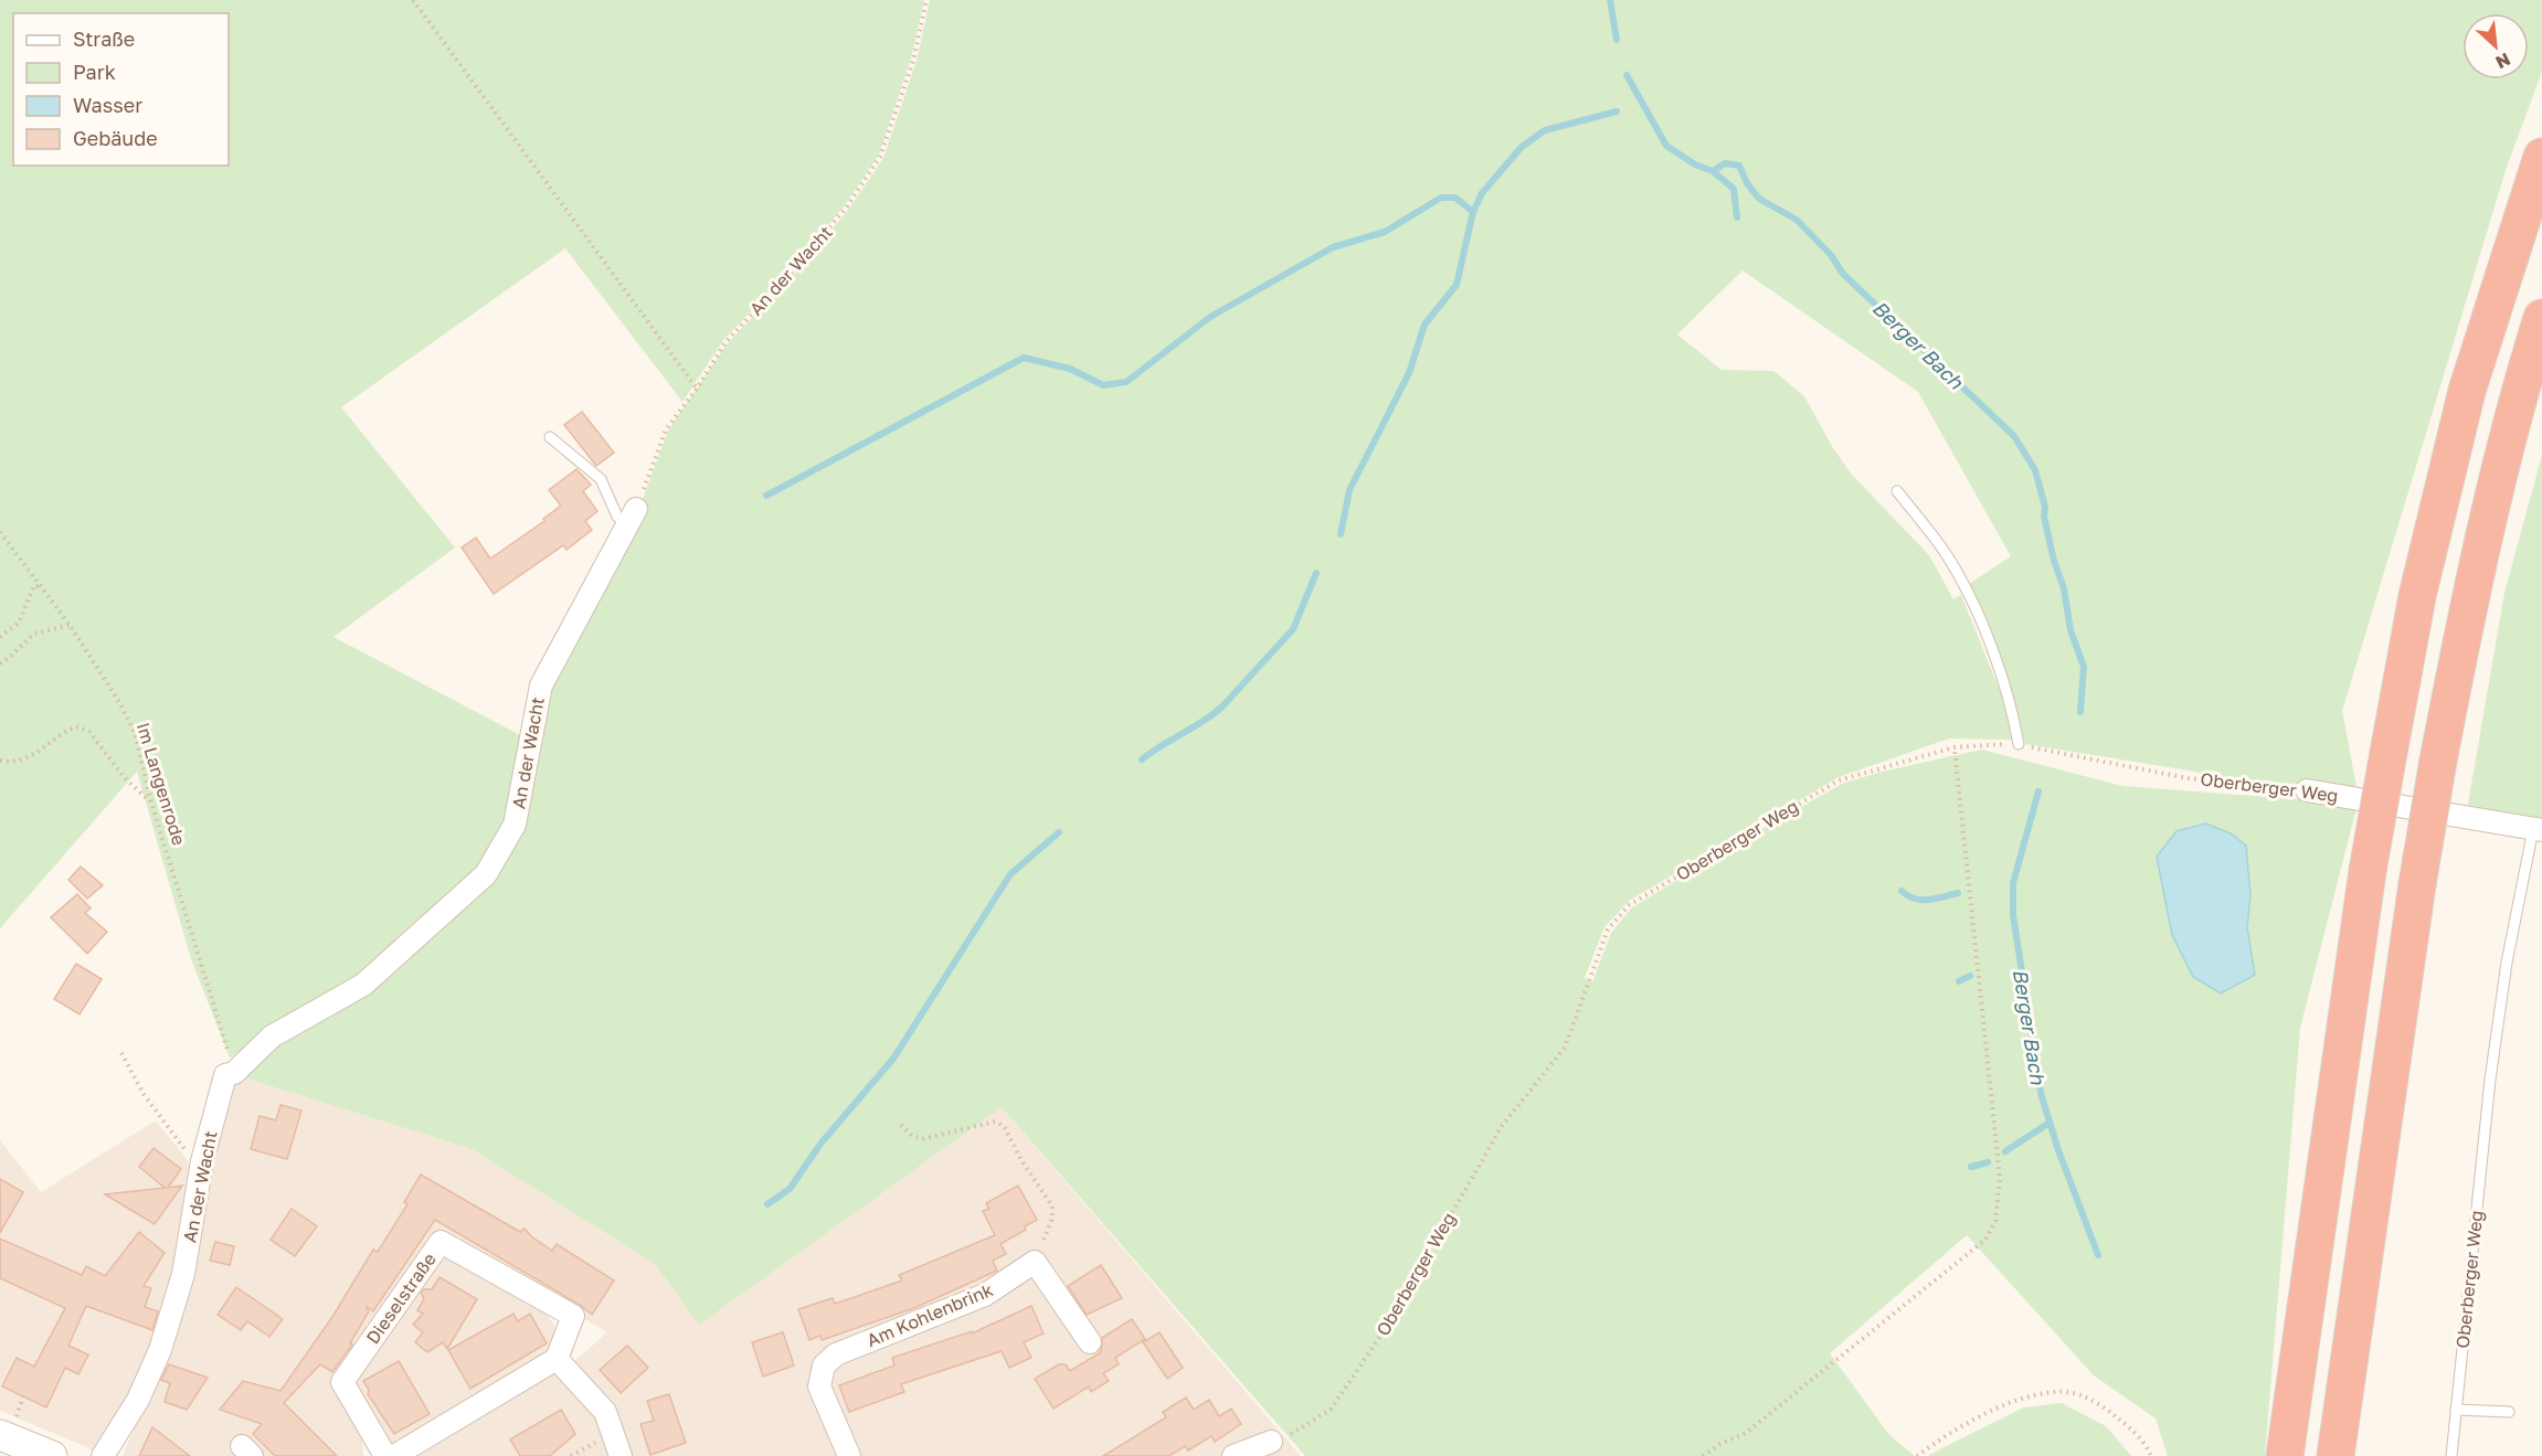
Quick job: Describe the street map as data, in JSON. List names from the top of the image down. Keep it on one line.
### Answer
{"streets":{"street":["An der Wacht","Oberberger Weg","Dieselstraße","Am Kohlenbrink"],"path":["Im Langenrode"]},"crossings":[["An der Wacht","Im Langenrode"]],"water":["Berger Bach"],"legend":["Straße","Park","Wasser","Gebäude"],"north":"bottom right"}
